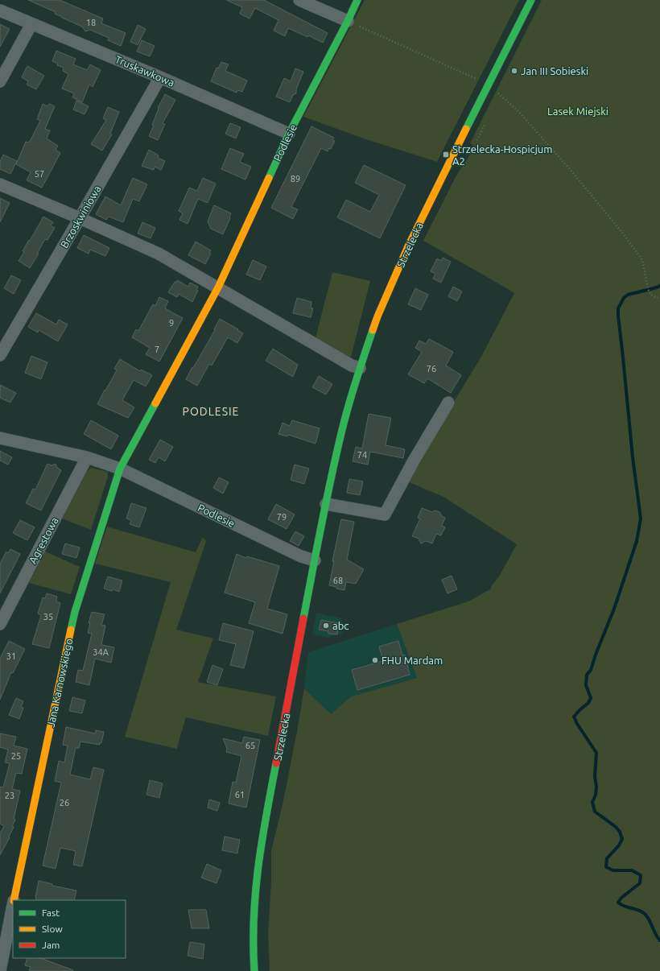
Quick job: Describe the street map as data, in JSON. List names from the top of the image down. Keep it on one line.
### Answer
{"streets":{"street":["Truskawkowa","Podlesie","Brzoskwiniowa","Strzelecka","Agrestowa","Jana Karnowskiego"]},"crossings":[["Truskawkowa","Podlesie"],["Truskawkowa","Brzoskwiniowa"],["Podlesie","Strzelecka"],["Podlesie","Agrestowa"],["Podlesie","Jana Karnowskiego"]],"districts":["PODLESIE"],"parks":["Lasek Miejski"],"places":{"other":["Jan III Sobieski","abc","FHU Mardam"],"transit":["Strzelecka-Hospicjum A2"]},"house_numbers":["18","57","89","9","7","76","74","79","68","35","34A","31","65","25","61","23","26"],"legend":["Fast","Slow","Jam"]}
